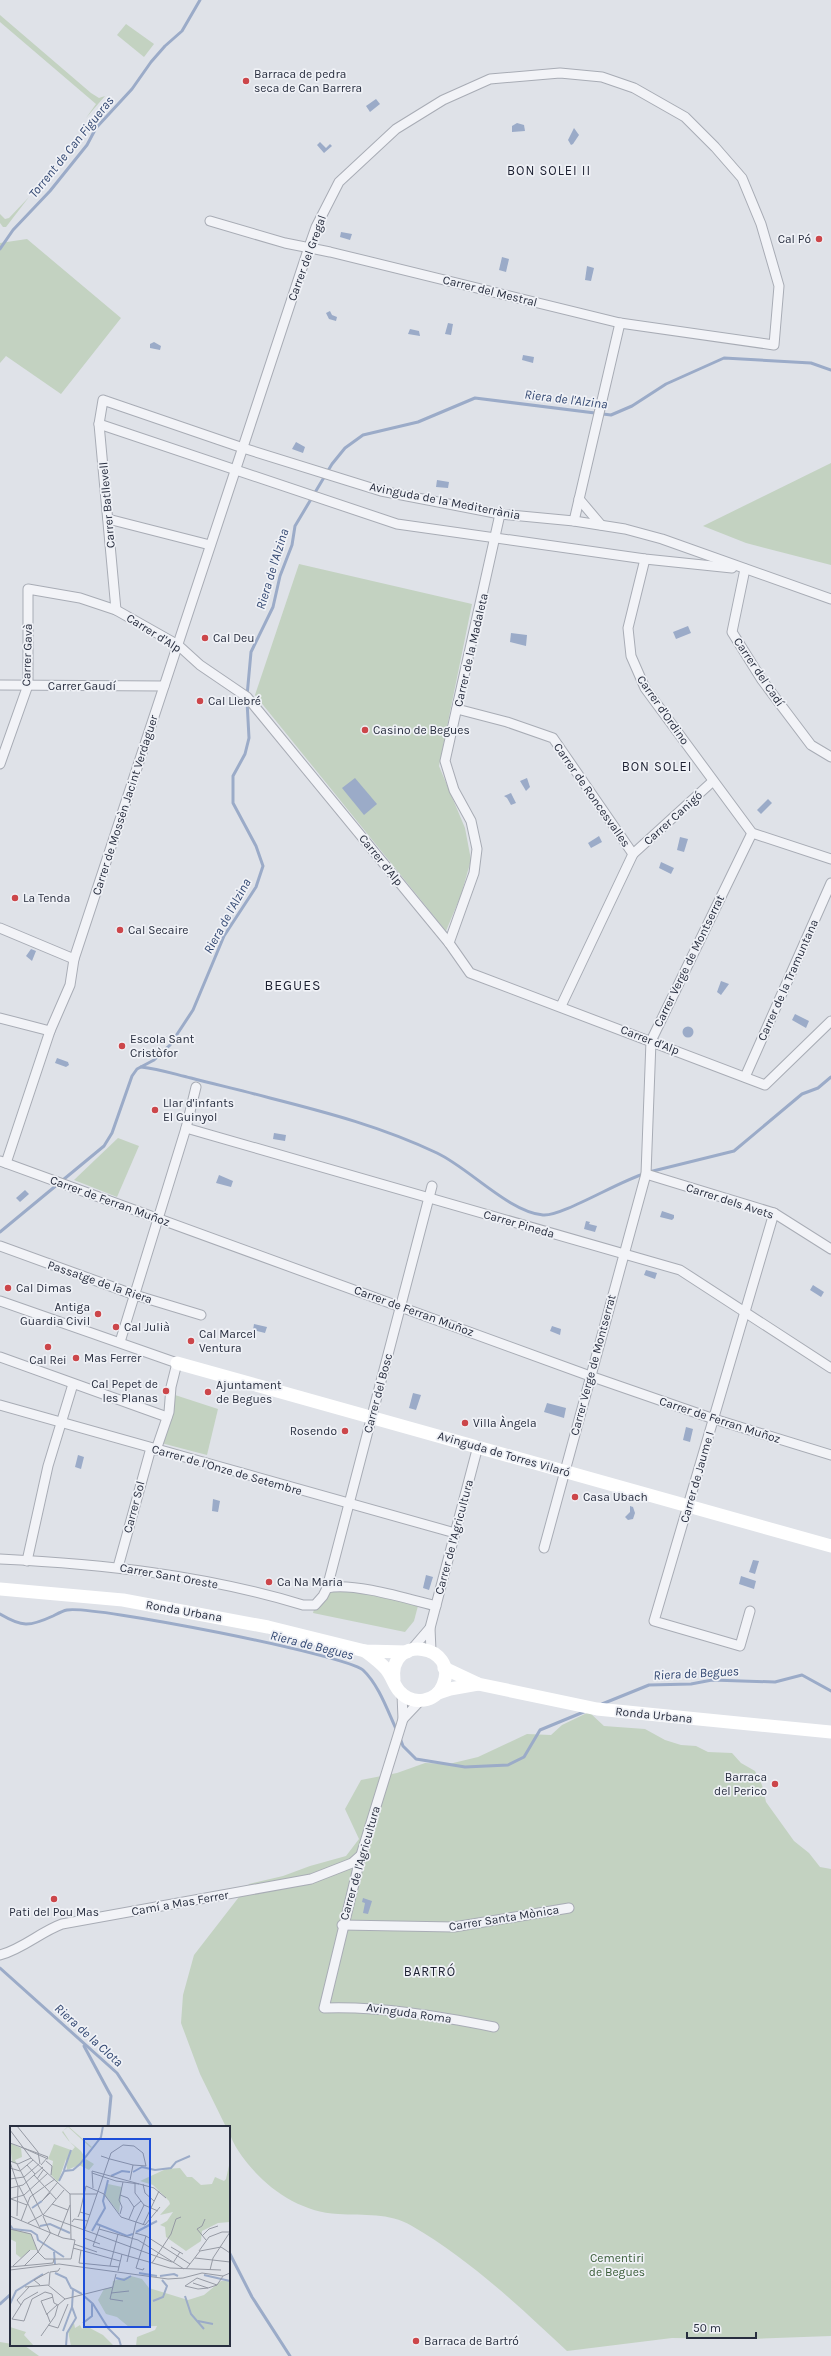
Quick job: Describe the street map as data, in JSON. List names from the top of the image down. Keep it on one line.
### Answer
{"streets":{"main road":["Avinguda de Torres Vilaró","Ronda Urbana"],"street":["Carrer del Gregal","Carrer del Mestral","Avinguda de la Mediterrània","Carrer Batllevell","Carrer d'Alp","Carrer de la Madaleta","Carrer Gavà","Carrer del Cadí","Carrer Gaudí","Carrer d'Ordino","Carrer de Roncesvalles","Carrer de Mossèn Jacint Verdaguer","Carrer Canigó","Carrer Verge de Montserrat","Carrer de la Tramuntana","Carrer de Ferran Muñoz","Carrer dels Avets","Carrer Pineda","Passatge de la Riera","Carrer del Bosc","Carrer de l'Onze de Setembre","Carrer de Jaume I","Carrer Sol","Carrer de l'Agricultura","Carrer Sant Oreste","Camí a Mas Ferrer","Carrer Santa Mònica","Avinguda Roma"]},"crossings":[["Carrer del Gregal","Carrer del Mestral"],["Carrer del Gregal","Avinguda de la Mediterrània"],["Carrer del Gregal","Carrer de Mossèn Jacint Verdaguer"],["Avinguda de la Mediterrània","Carrer Batllevell"],["Avinguda de la Mediterrània","Carrer de la Madaleta"],["Avinguda de la Mediterrània","Carrer del Cadí"],["Avinguda de la Mediterrània","Carrer d'Ordino"],["Avinguda de la Mediterrània","Carrer de Mossèn Jacint Verdaguer"],["Carrer Batllevell","Carrer d'Alp"],["Carrer d'Alp","Carrer de la Madaleta"],["Carrer d'Alp","Carrer Gavà"],["Carrer d'Alp","Carrer de Roncesvalles"],["Carrer d'Alp","Carrer de Mossèn Jacint Verdaguer"],["Carrer d'Alp","Carrer Verge de Montserrat"],["Carrer d'Alp","Carrer de la Tramuntana"],["Carrer de la Madaleta","Carrer de Roncesvalles"],["Carrer Gavà","Carrer Gaudí"],["Carrer Gaudí","Carrer de Mossèn Jacint Verdaguer"],["Carrer d'Ordino","Carrer Canigó"],["Carrer d'Ordino","Carrer Verge de Montserrat"],["Carrer de Roncesvalles","Carrer Canigó"],["Carrer de Mossèn Jacint Verdaguer","Carrer de Ferran Muñoz"],["Carrer Verge de Montserrat","Carrer de Ferran Muñoz"],["Carrer Verge de Montserrat","Carrer dels Avets"],["Carrer Verge de Montserrat","Carrer Pineda"],["Carrer Verge de Montserrat","Avinguda de Torres Vilaró"],["Carrer de Ferran Muñoz","Carrer del Bosc"],["Carrer de Ferran Muñoz","Carrer de Jaume I"],["Carrer dels Avets","Carrer de Jaume I"],["Carrer Pineda","Carrer del Bosc"],["Carrer Pineda","Carrer de Jaume I"],["Carrer del Bosc","Avinguda de Torres Vilaró"],["Carrer del Bosc","Carrer de l'Onze de Setembre"],["Carrer del Bosc","Carrer Sant Oreste"],["Avinguda de Torres Vilaró","Carrer de Jaume I"],["Avinguda de Torres Vilaró","Carrer Sol"],["Avinguda de Torres Vilaró","Carrer de l'Agricultura"],["Carrer de l'Onze de Setembre","Carrer Sol"],["Carrer de l'Onze de Setembre","Carrer de l'Agricultura"],["Carrer Sol","Carrer Sant Oreste"],["Carrer de l'Agricultura","Ronda Urbana"],["Carrer de l'Agricultura","Camí a Mas Ferrer"],["Carrer de l'Agricultura","Carrer Santa Mònica"],["Carrer de l'Agricultura","Avinguda Roma"]],"districts":["BON SOLEI II","BON SOLEI","BEGUES","BARTRÓ"],"water":["Torrent de Can Figueras","Riera de l'Alzina","Riera de Begues","Riera de la Clota"],"parks":["Cementiri de Begues"],"places":["Barraca de pedra seca de Can Barrera","Cal Pó","Cal Deu","Cal Llebré","Casino de Begues","La Tenda","Cal Secaire","Escola Sant Cristòfor","Llar d'infants El Guinyol","Cal Dimas","Antiga Guardia Civil","Cal Julià","Cal Marcel Ventura","Cal Rei","Mas Ferrer","Cal Pepet de les Planas","Ajuntament de Begues","Villa Àngela","Rosendo","Casa Ubach","Ca Na Maria","Barraca del Perico","Pati del Pou Mas","Barraca de Bartró"],"scale_bar":"50 m"}
